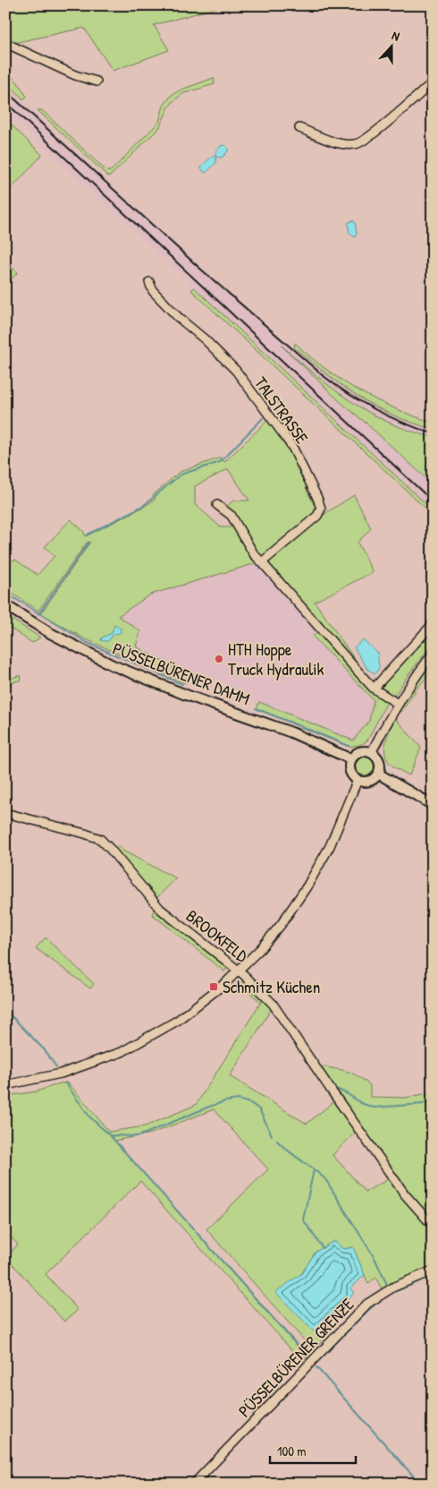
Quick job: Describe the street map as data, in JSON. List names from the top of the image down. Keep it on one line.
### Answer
{"streets":{"main road":["PÜSSELBÜRENER DAMM"],"street":["TALSTRASSE","BROOKFELD","PÜSSELBÜRENER GRENZE"]},"places":{"other":["HTH Hoppe Truck Hydraulik"],"transit":["Schmitz Küchen"]},"scale_bar":"100 m","north":"top"}
